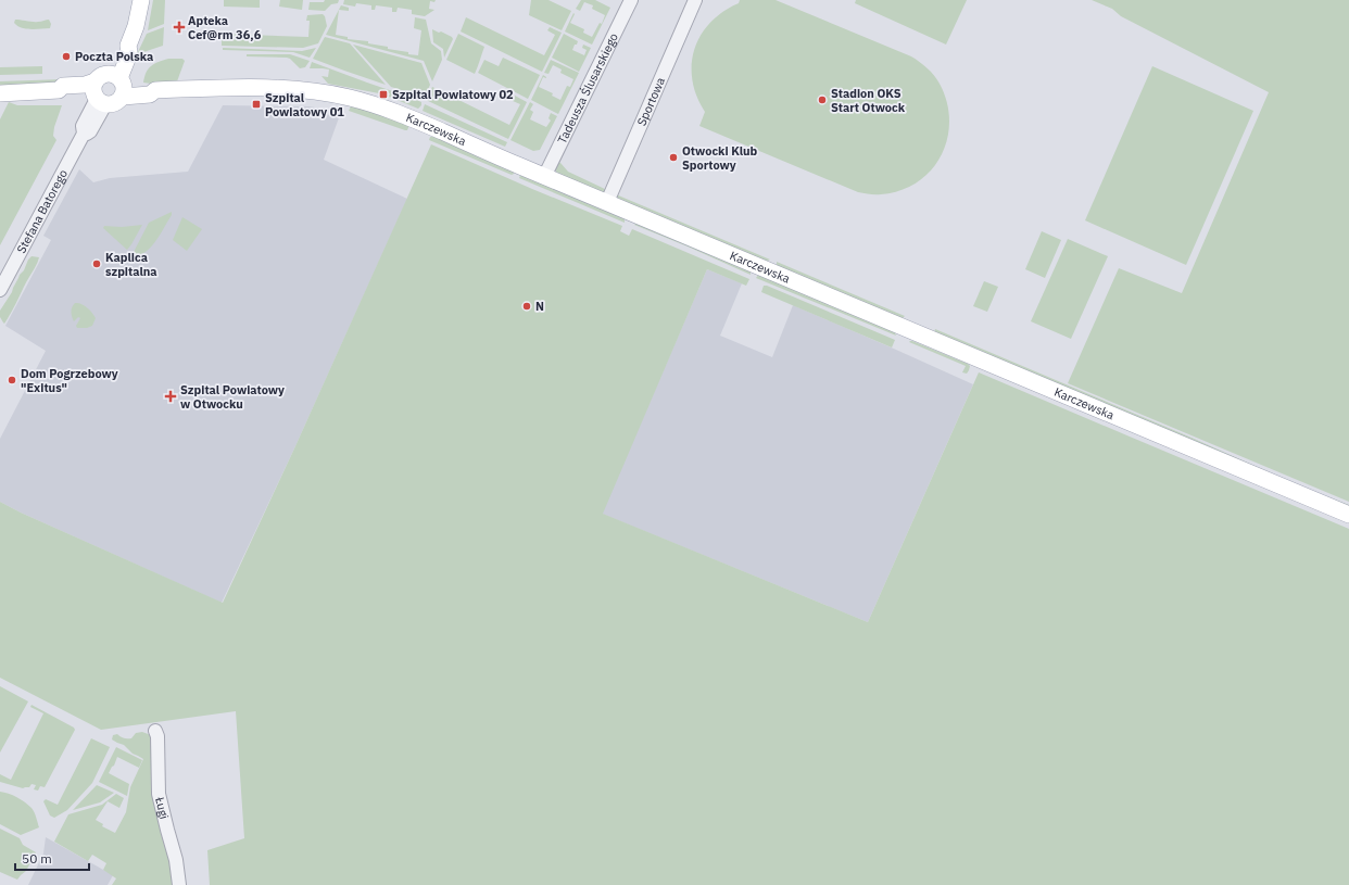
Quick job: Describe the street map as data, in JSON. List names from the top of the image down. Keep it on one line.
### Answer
{"streets":{"main road":["Karczewska"],"street":["Tadeusza Ślusarskiego","Sportowa","Stefana Batorego","Ługi"]},"crossings":[["Tadeusza Ślusarskiego","Karczewska"],["Sportowa","Karczewska"]],"places":{"health":["Apteka Cef@rm 36,6","Szpital Powiatowy w Otwocku"],"other":["Poczta Polska","Stadion OKS Start Otwock","Otwocki Klub Sportowy","Kaplica szpitalna","N","Dom Pogrzebowy \"Exitus\""],"transit":["Szpital Powiatowy 02","Szpital Powiatowy 01"]},"scale_bar":"50 m"}
